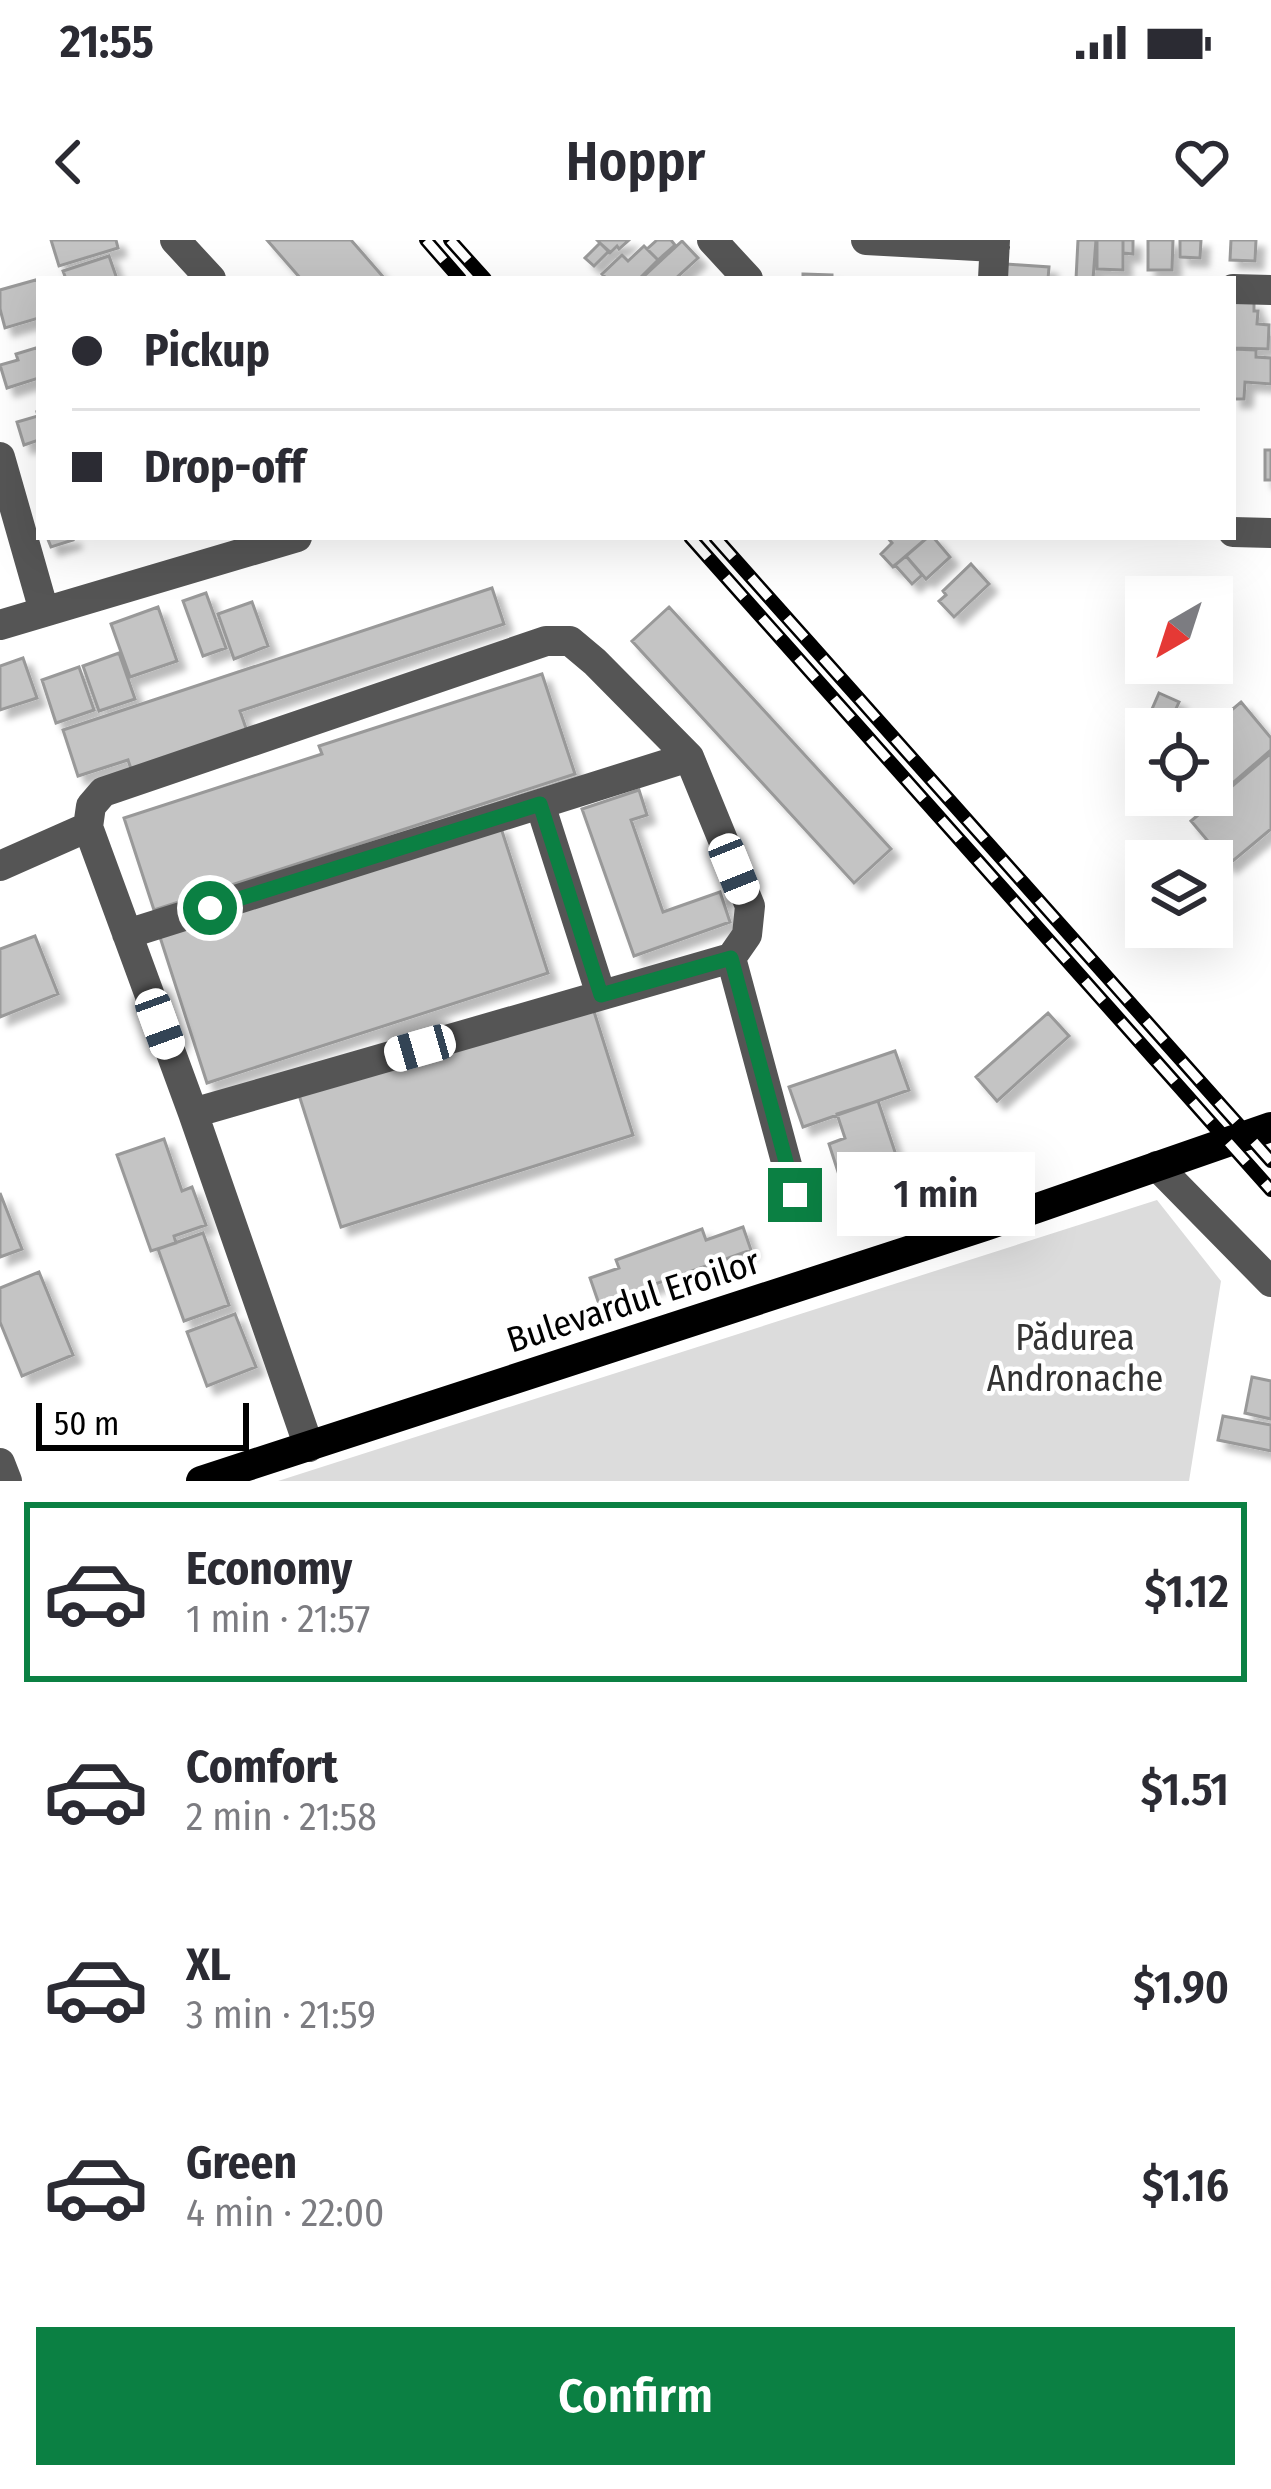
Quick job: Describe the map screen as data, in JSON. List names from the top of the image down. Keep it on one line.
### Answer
{"streets":{"main road":["Bulevardul Eroilor"]},"parks":["Pădurea Andronache"],"scale_bar":"50 m","north":"bottom left","page":{"status":"21:55","header":"Hoppr","banner":["Pickup","Drop-off"],"bubble":"1 min","scale":"50 m","list":[{"name":"Economy","note":"1 min · 21:57","value":"$1.12"},{"name":"Comfort","note":"2 min · 21:58","value":"$1.51"},{"name":"XL","note":"3 min · 21:59","value":"$1.90"},{"name":"Green","note":"4 min · 22:00","value":"$1.16"}],"buttons":"Confirm"}}
